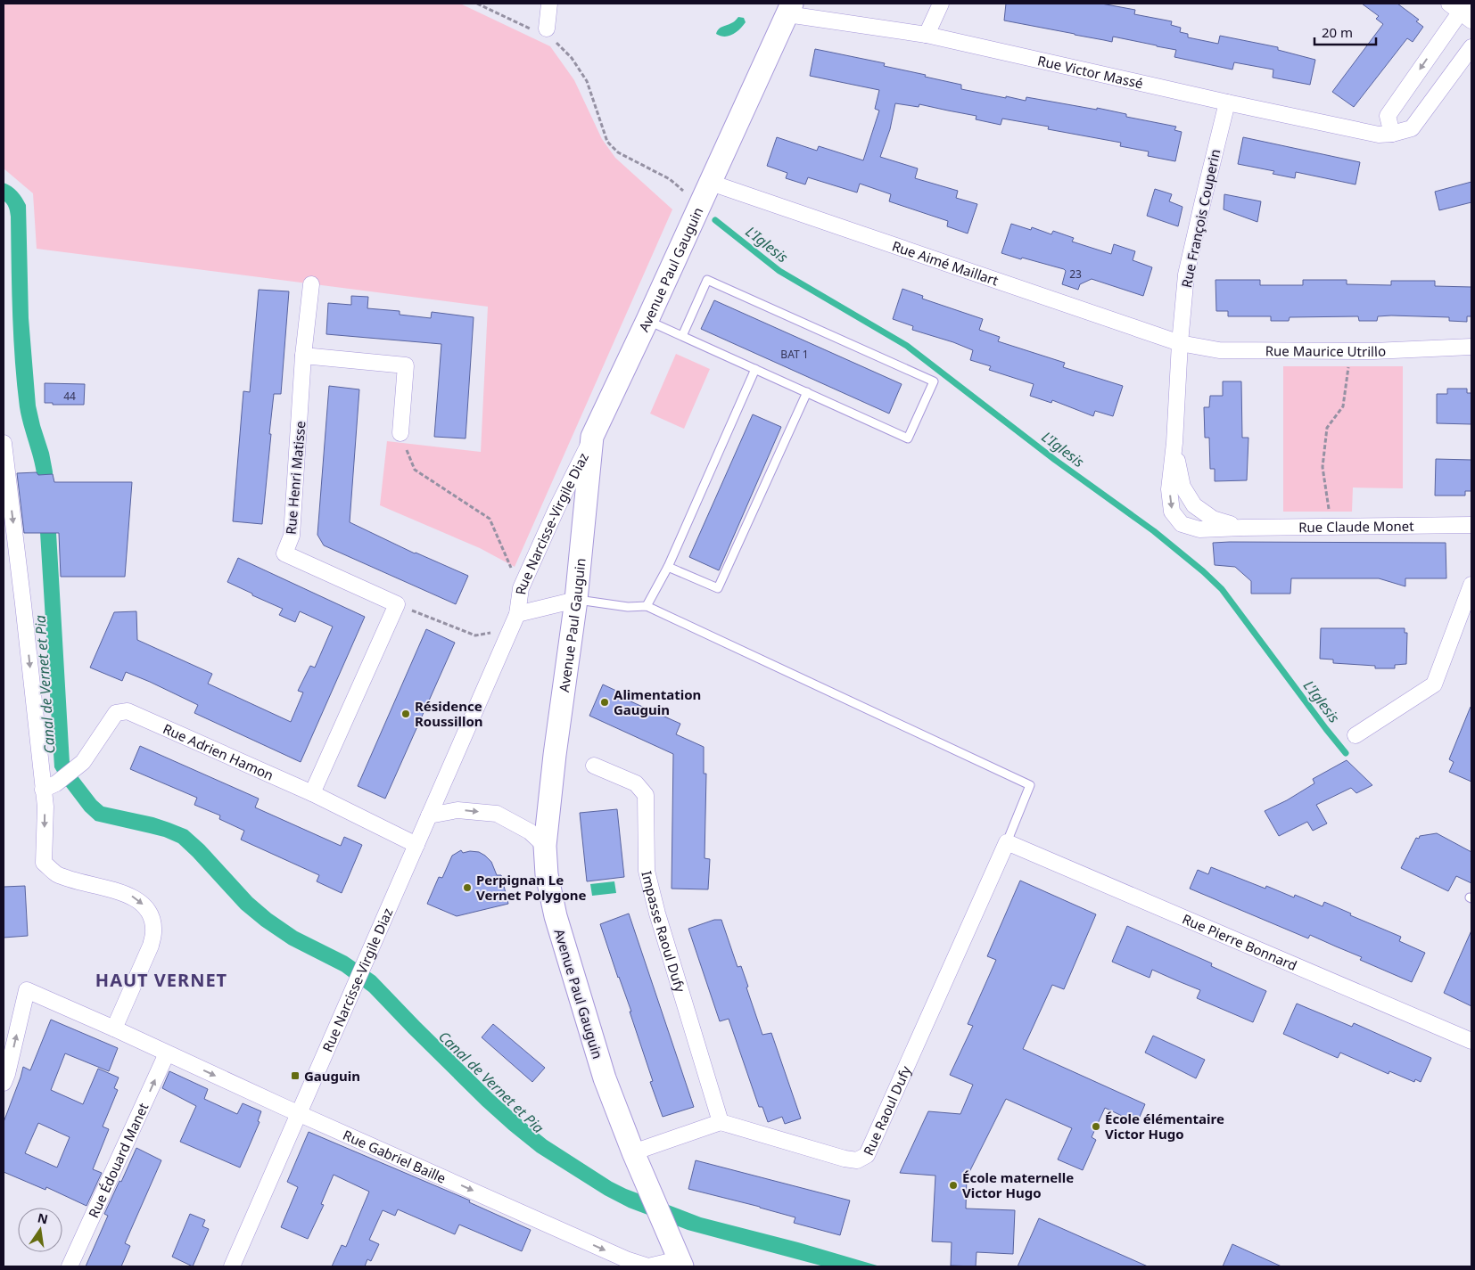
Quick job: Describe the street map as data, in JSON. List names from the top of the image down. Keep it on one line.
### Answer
{"streets":{"street":["Rue Victor Massé","Rue François Couperin","Rue Aimé Maillart","Avenue Paul Gauguin","Rue Maurice Utrillo","Rue Henri Matisse","Rue Narcisse-Virgile Diaz","Rue Claude Monet","Rue Adrien Hamon","Impasse Raoul Dufy","Rue Pierre Bonnard","Rue Raoul Dufy","Rue Gabriel Baille","Rue Édouard Manet"]},"crossings":[["Rue Victor Massé","Rue François Couperin"],["Rue Victor Massé","Avenue Paul Gauguin"],["Rue François Couperin","Rue Aimé Maillart"],["Rue François Couperin","Rue Maurice Utrillo"],["Rue François Couperin","Rue Claude Monet"],["Rue Aimé Maillart","Avenue Paul Gauguin"],["Rue Aimé Maillart","Rue Maurice Utrillo"],["Avenue Paul Gauguin","Rue Narcisse-Virgile Diaz"],["Avenue Paul Gauguin","Rue Gabriel Baille"],["Rue Narcisse-Virgile Diaz","Rue Adrien Hamon"],["Rue Narcisse-Virgile Diaz","Rue Gabriel Baille"],["Impasse Raoul Dufy","Rue Raoul Dufy"],["Rue Pierre Bonnard","Rue Raoul Dufy"],["Rue Gabriel Baille","Rue Édouard Manet"]],"one_way":["Rue Gabriel Baille","Rue Édouard Manet"],"districts":["HAUT VERNET"],"water":["L'Iglesis","Canal de Vernet et Pia"],"places":{"other":["Alimentation Gauguin","Résidence Roussillon","Perpignan Le Vernet Polygone","École élémentaire Victor Hugo","École maternelle Victor Hugo"],"transit":["Gauguin"]},"house_numbers":["23","BAT 1","44"],"scale_bar":"20 m","north":"top"}
